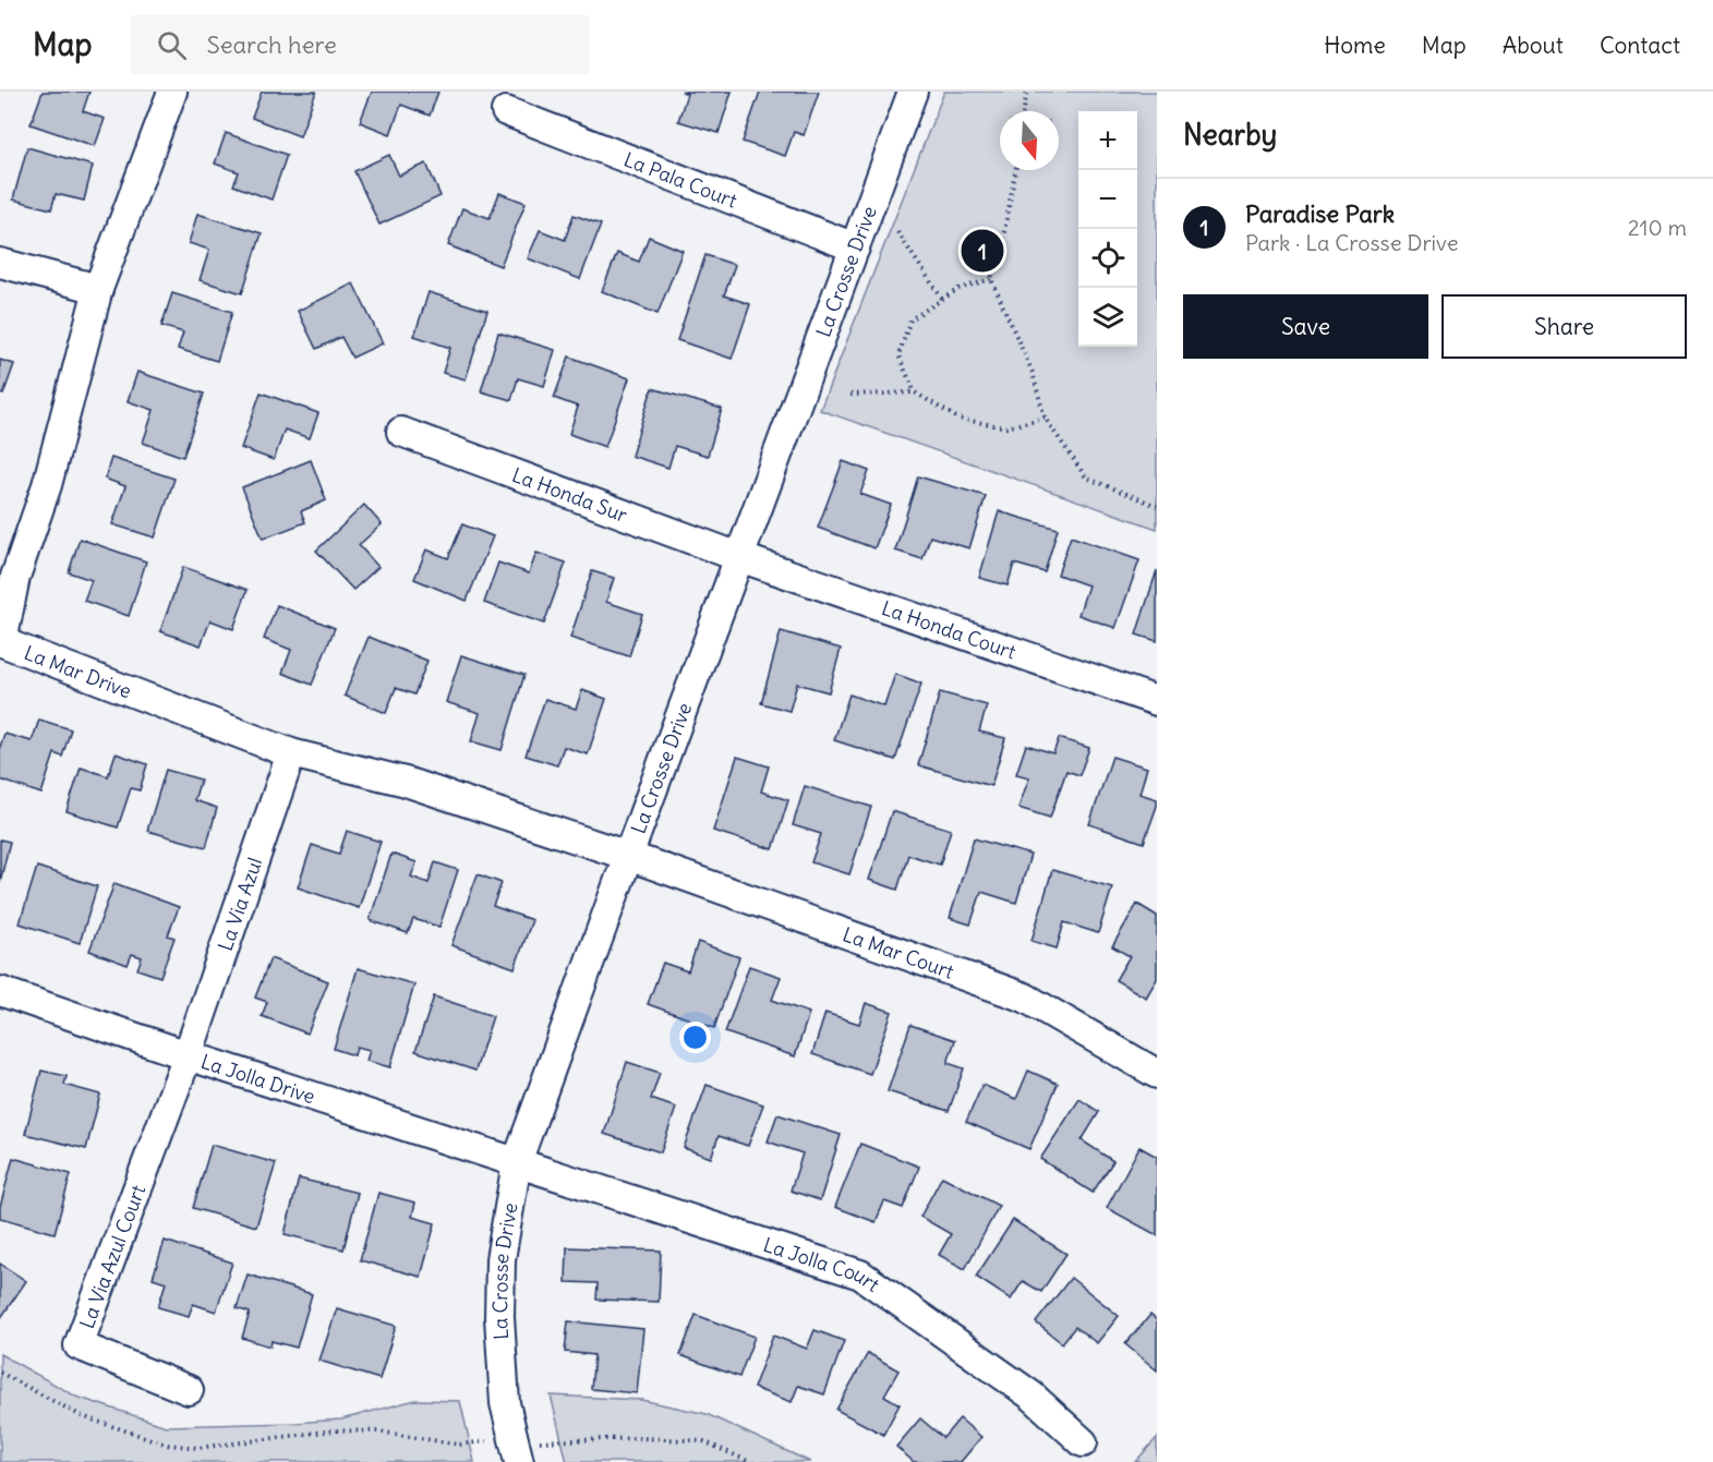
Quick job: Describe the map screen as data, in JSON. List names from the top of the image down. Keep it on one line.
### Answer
{"streets":{"street":["La Pala Court","La Crosse Drive","La Honda Sur","La Honda Court","La Mar Drive","La Via Azul","La Mar Court","La Jolla Drive","La Via Azul Court","La Jolla Court"]},"crossings":[["La Pala Court","La Crosse Drive"],["La Crosse Drive","La Honda Sur"],["La Crosse Drive","La Honda Court"],["La Crosse Drive","La Mar Drive"],["La Crosse Drive","La Mar Court"],["La Crosse Drive","La Jolla Drive"],["La Crosse Drive","La Jolla Court"],["La Honda Sur","La Honda Court"],["La Mar Drive","La Via Azul"],["La Mar Drive","La Mar Court"],["La Via Azul","La Jolla Drive"],["La Via Azul","La Via Azul Court"],["La Jolla Drive","La Via Azul Court"],["La Jolla Drive","La Jolla Court"]],"north":"bottom","page":{"header":"Map","search":"Search here","nav":["Home","Map","About","Contact"],"heading":"Nearby","map_buttons":["+","−"],"list":[{"mark":"1","name":"Paradise Park","note":"Park · La Crosse Drive","value":"210 m"}],"pins":"1","buttons":["Save","Share"]}}
